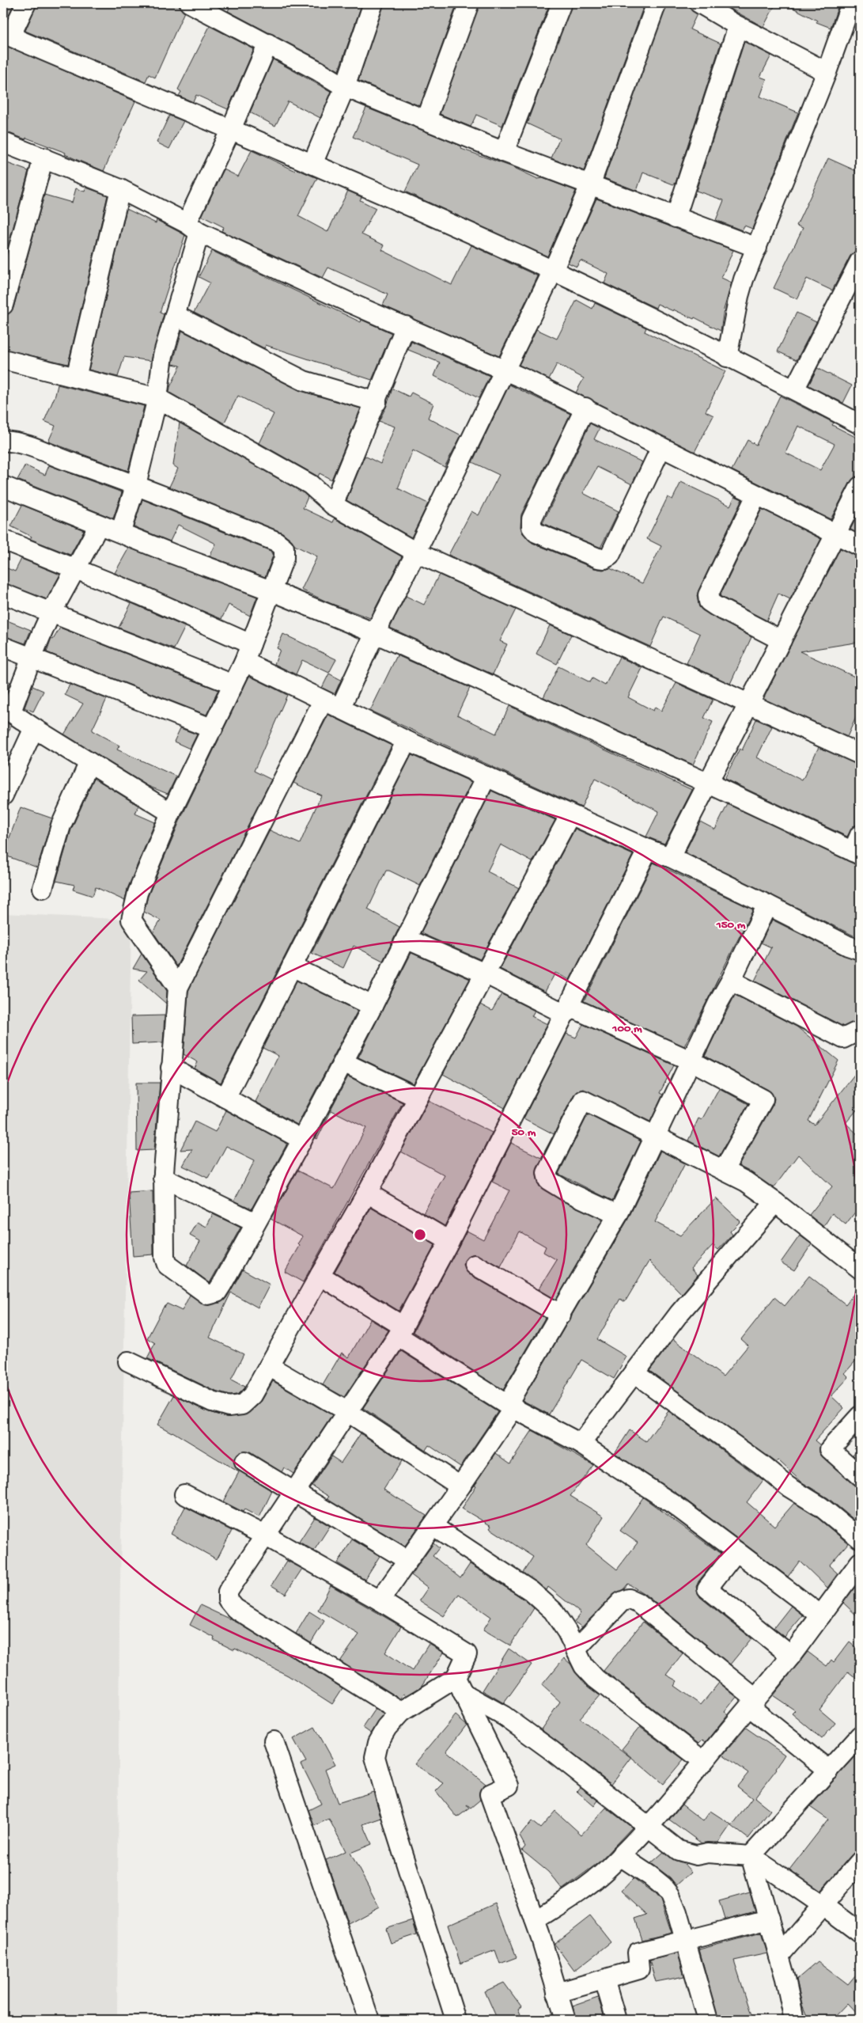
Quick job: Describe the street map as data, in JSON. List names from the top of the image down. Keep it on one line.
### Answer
{"rings":["150 m","100 m","50 m"]}
